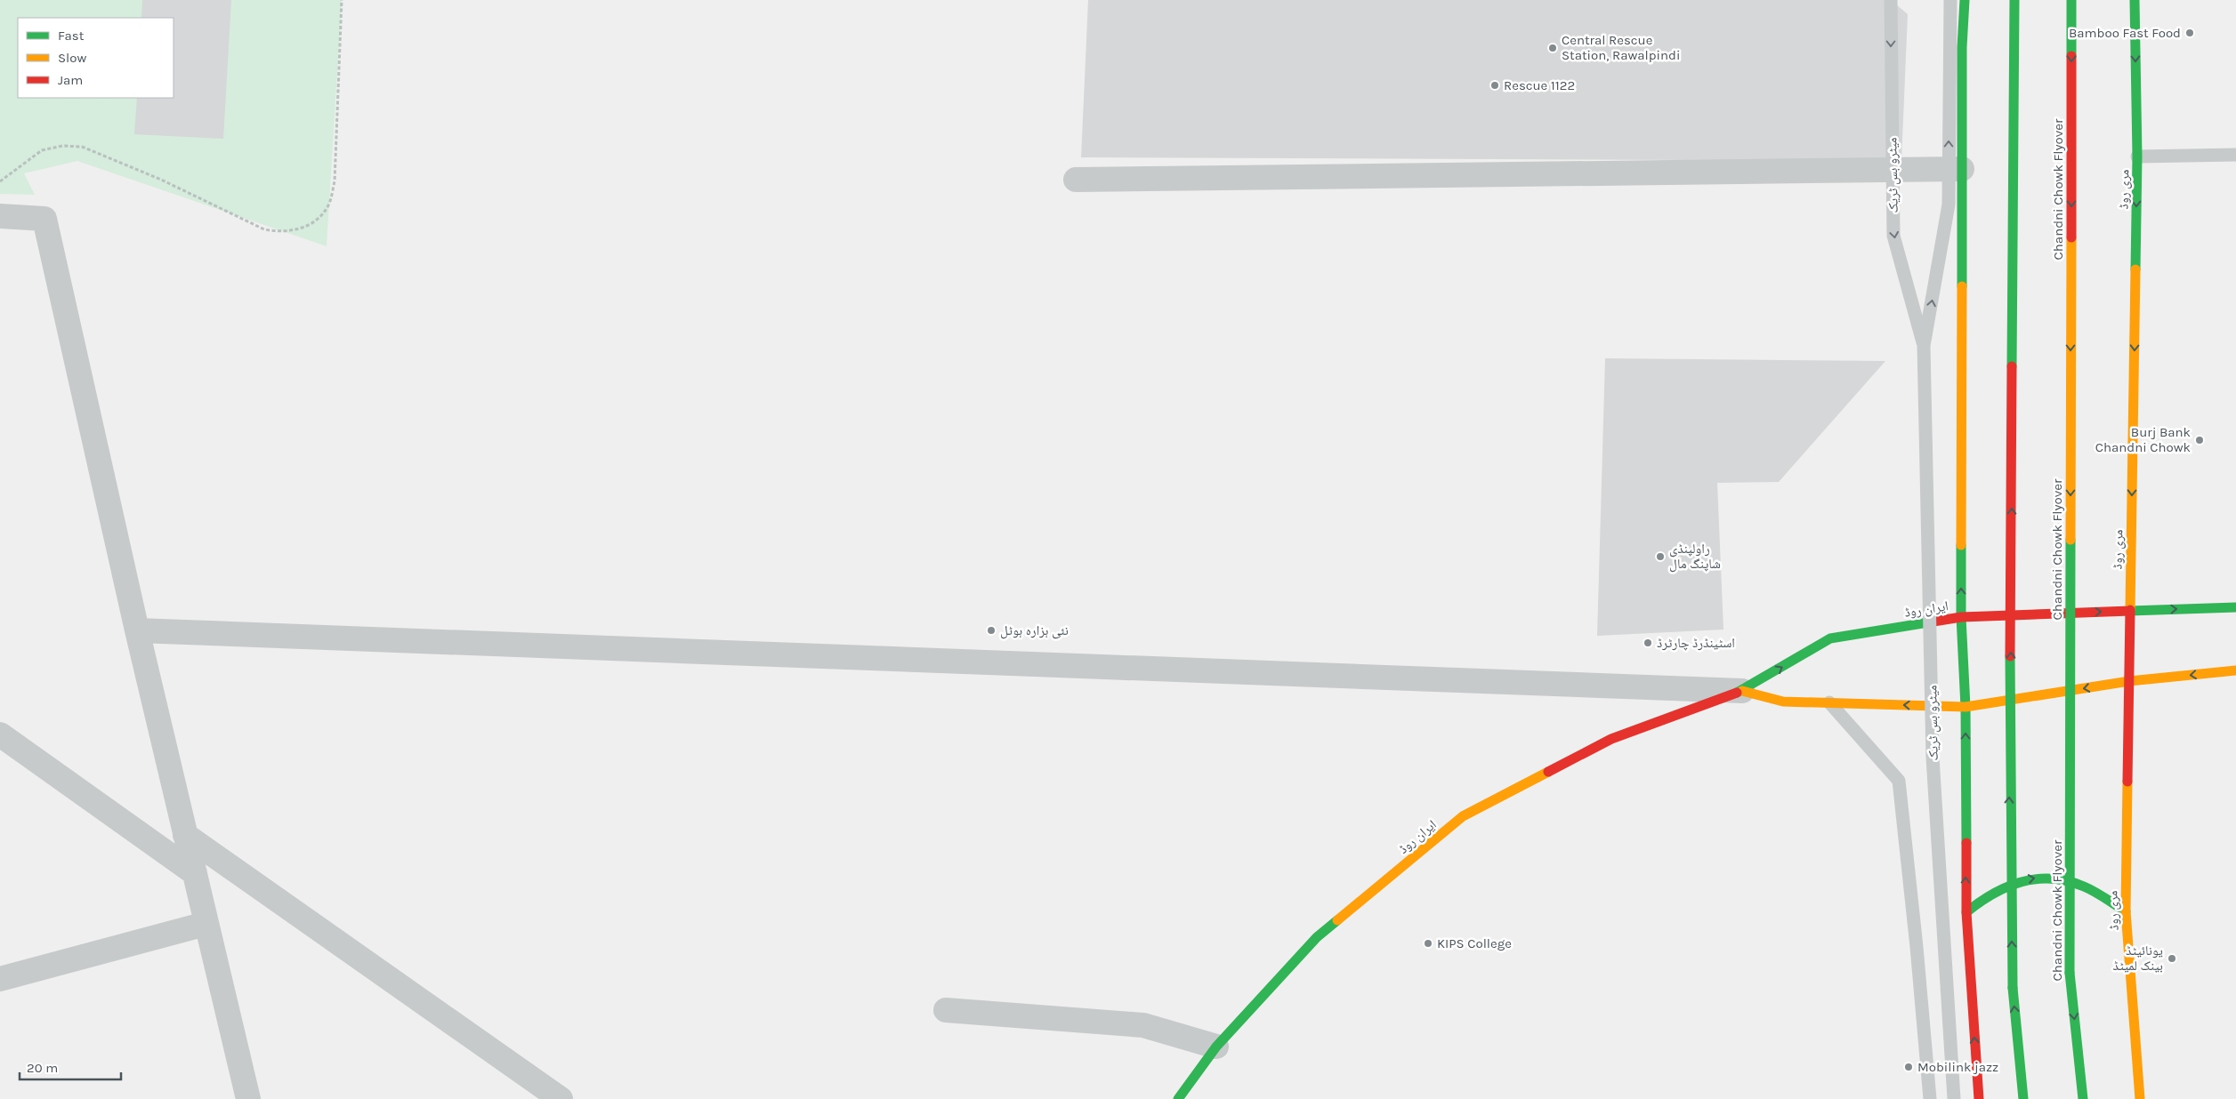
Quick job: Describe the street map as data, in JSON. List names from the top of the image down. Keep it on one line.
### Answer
{"streets":{"main road":["Chandni Chowk Flyover","مری روڈ","ایران روڈ"],"lane":["میٹرو بس ٹریک"]},"crossings":[["مری روڈ","ایران روڈ"]],"one_way":["مری روڈ"],"places":["Bamboo Fast Food","Central Rescue Station, Rawalpindi","Rescue 1122","Burj Bank Chandni Chowk","راولپنڈی شاپنگ مال","نئی ہزارہ ہوٹل","اسٹینڈرڈ چارٹرڈ","KIPS College","یونائیٹڈ بینک لمیٹڈ","Mobilink jazz"],"legend":["Fast","Slow","Jam"],"scale_bar":"20 m"}
